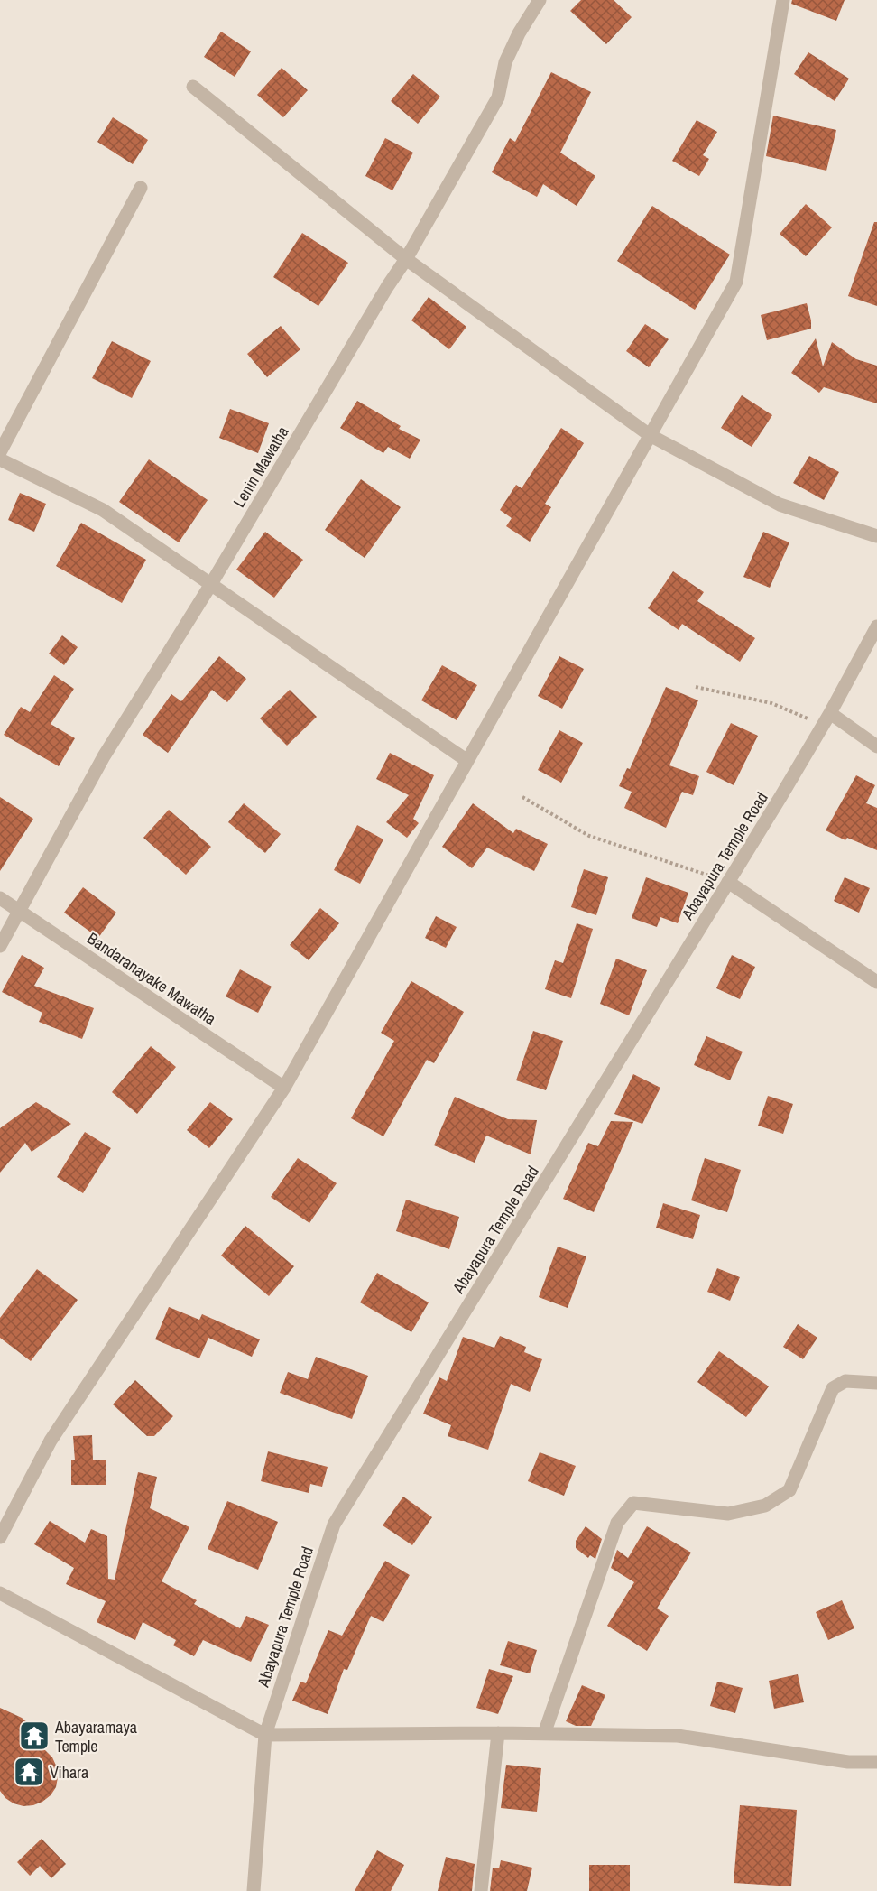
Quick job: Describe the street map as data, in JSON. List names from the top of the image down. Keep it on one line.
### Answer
{"streets":{"street":["Lenin Mawatha","Abayapura Temple Road","Bandaranayake Mawatha"]},"crossings":[["Lenin Mawatha","Bandaranayake Mawatha"]],"places":{"temple":["Abayaramaya Temple","Vihara"]}}
